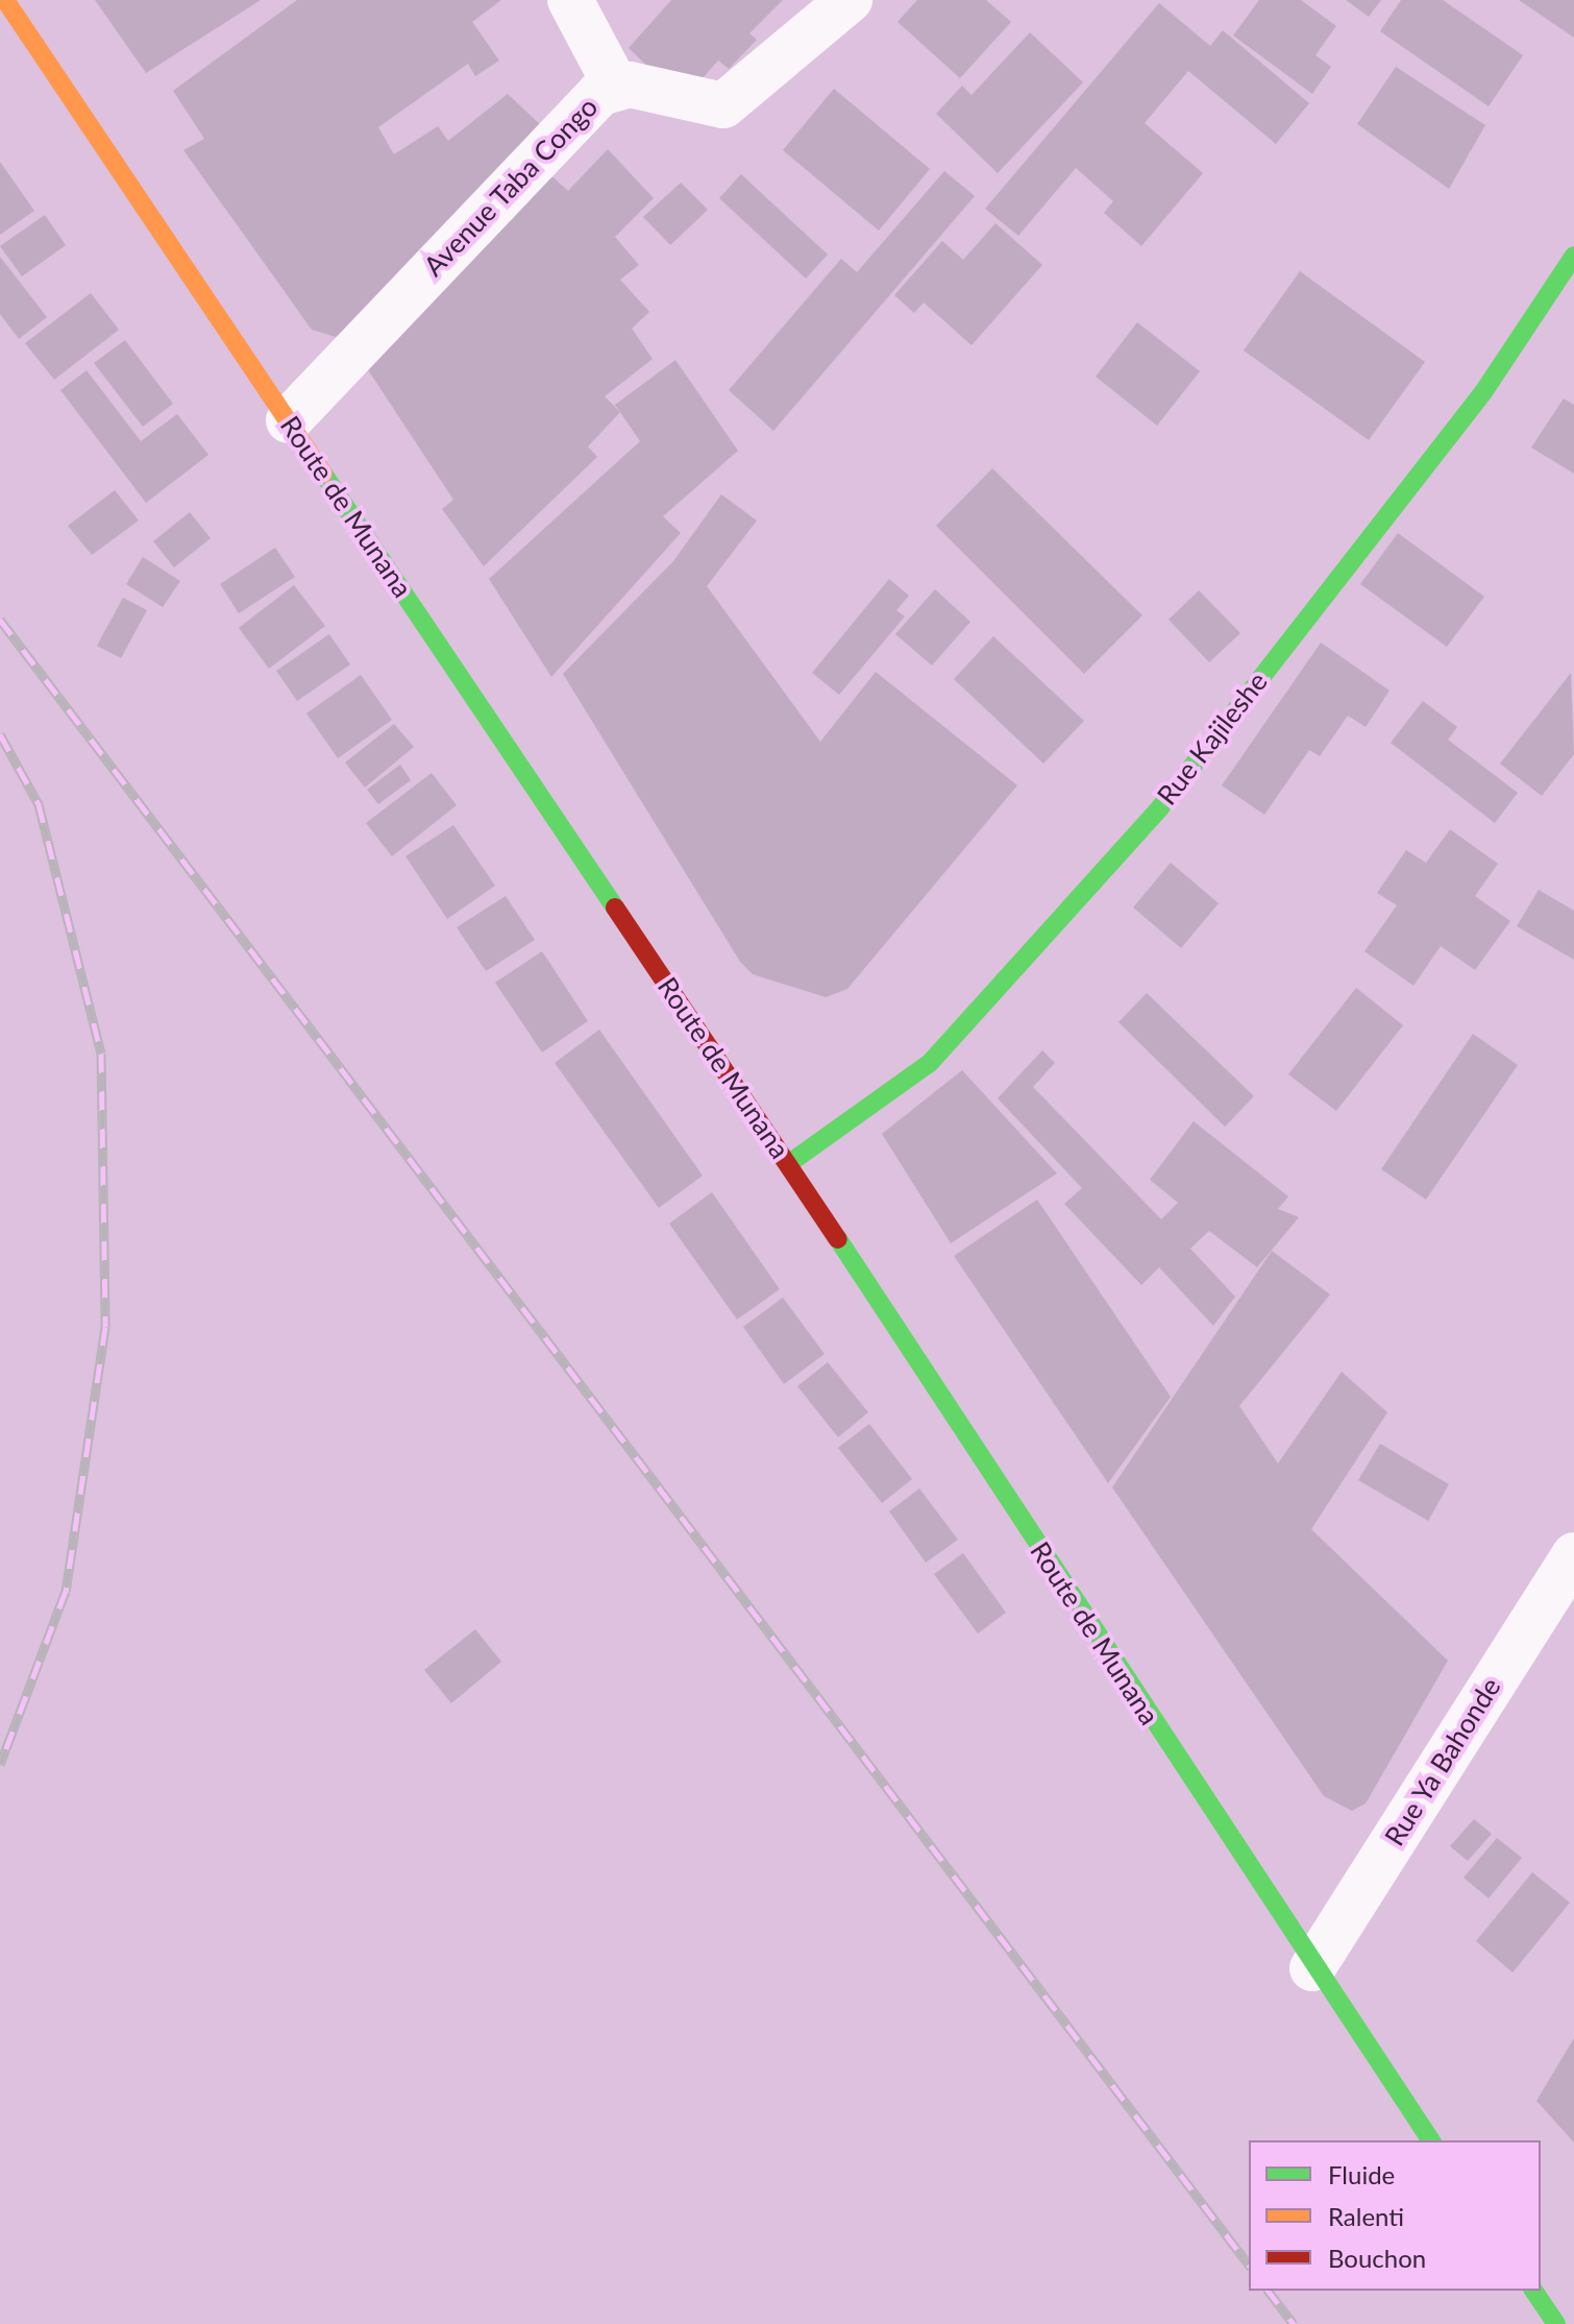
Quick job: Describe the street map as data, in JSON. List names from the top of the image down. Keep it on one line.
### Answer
{"streets":{"main road":["Route de Munana","Rue Kajileshe"],"street":["Avenue Taba Congo","Rue Ya Bahonde"]},"crossings":[["Avenue Taba Congo","Route de Munana"],["Route de Munana","Rue Kajileshe"],["Route de Munana","Rue Ya Bahonde"]],"legend":["Fluide","Ralenti","Bouchon"]}
